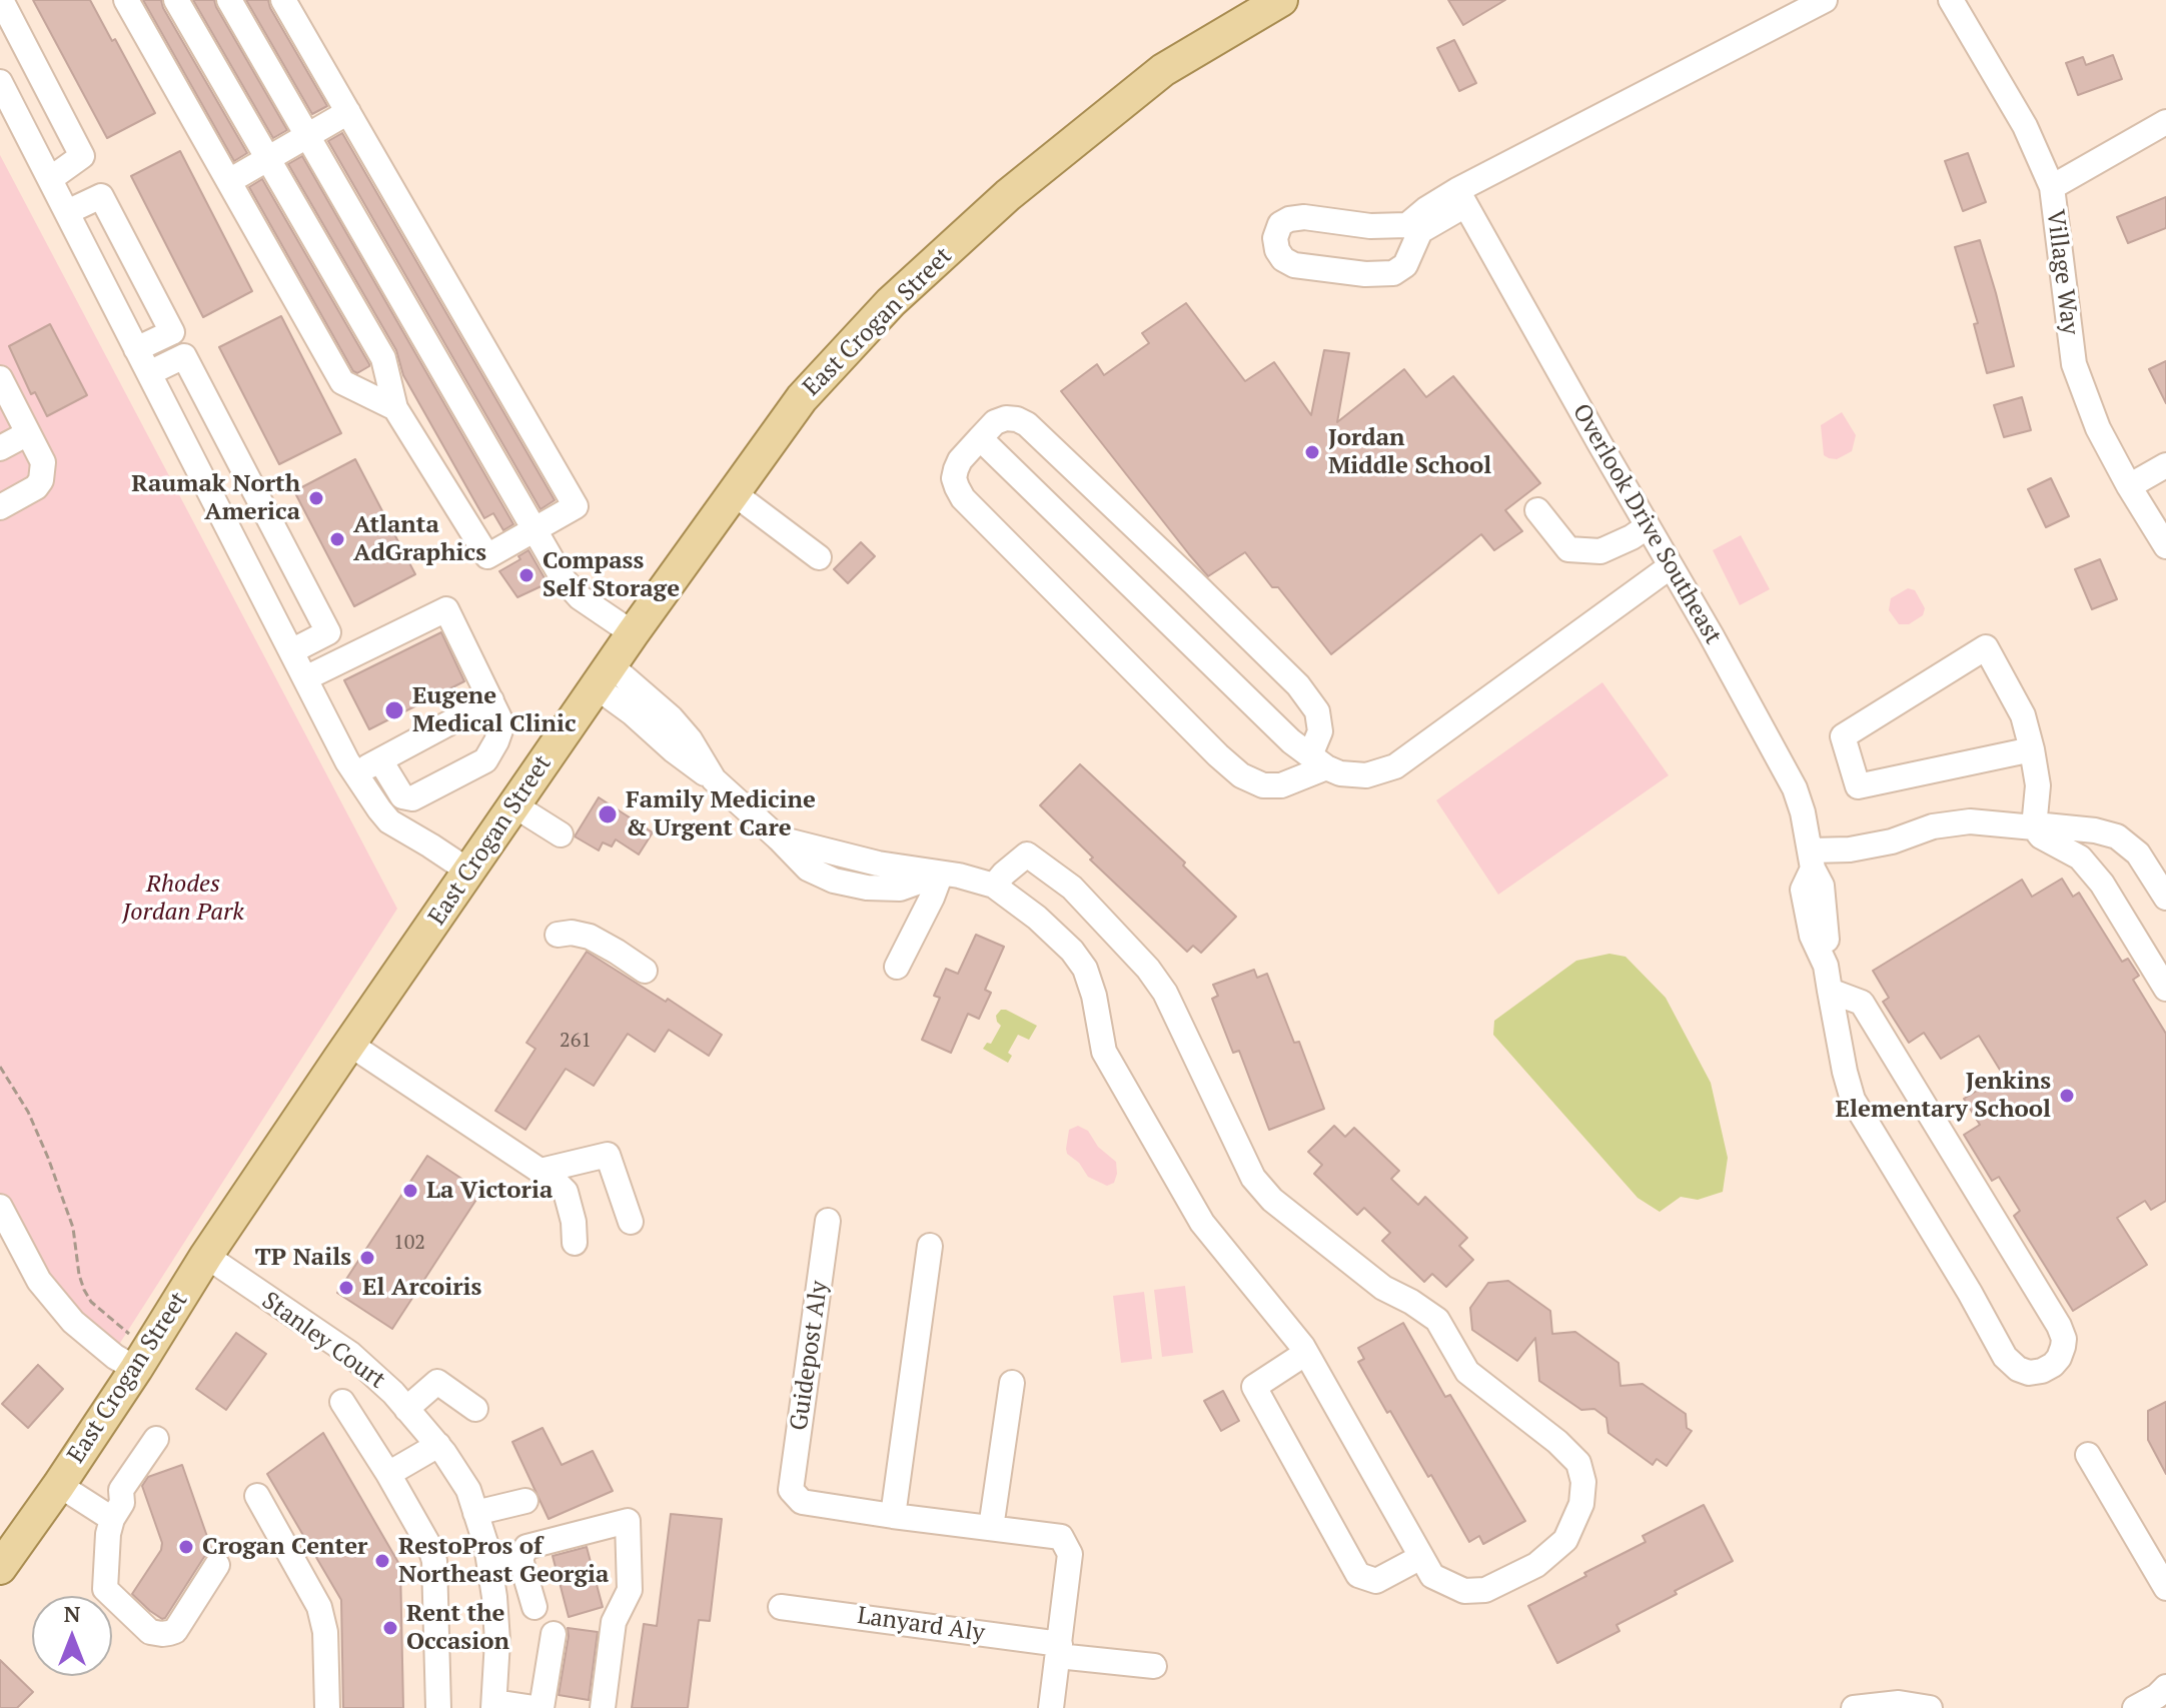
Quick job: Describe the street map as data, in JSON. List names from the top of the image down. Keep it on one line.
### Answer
{"streets":{"main road":["East Crogan Street"],"street":["Village Way","Overlook Drive Southeast","Stanley Court","Guidepost Aly","Lanyard Aly"]},"crossings":[["East Crogan Street","Stanley Court"]],"parks":["Rhodes Jordan Park"],"places":["Jordan Middle School","Raumak North America","Atlanta AdGraphics","Compass Self Storage","Eugene Medical Clinic","Family Medicine & Urgent Care","Jenkins Elementary School","La Victoria","TP Nails","El Arcoiris","Crogan Center","RestoPros of Northeast Georgia","Rent the Occasion"],"house_numbers":["261","102"],"north":"top"}
